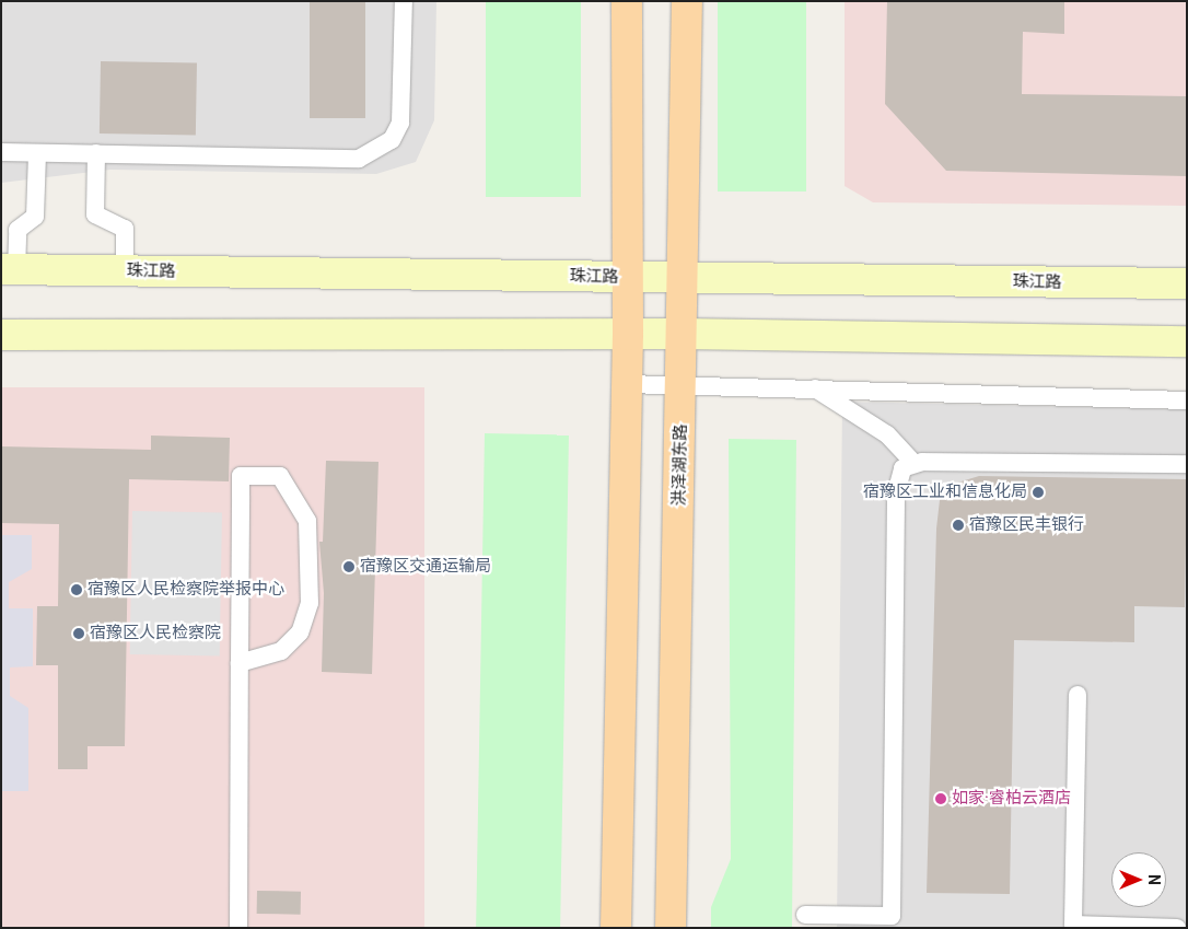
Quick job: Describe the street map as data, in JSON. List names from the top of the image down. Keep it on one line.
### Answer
{"streets":{"main road":["洪泽湖东路"],"street":["珠江路"]},"crossings":[["珠江路","洪泽湖东路"]],"places":["宿豫区工业和信息化局","宿豫区民丰银行","宿豫区交通运输局","宿豫区人民检察院举报中心","宿豫区人民检察院","如家·睿柏云酒店"],"north":"right"}
